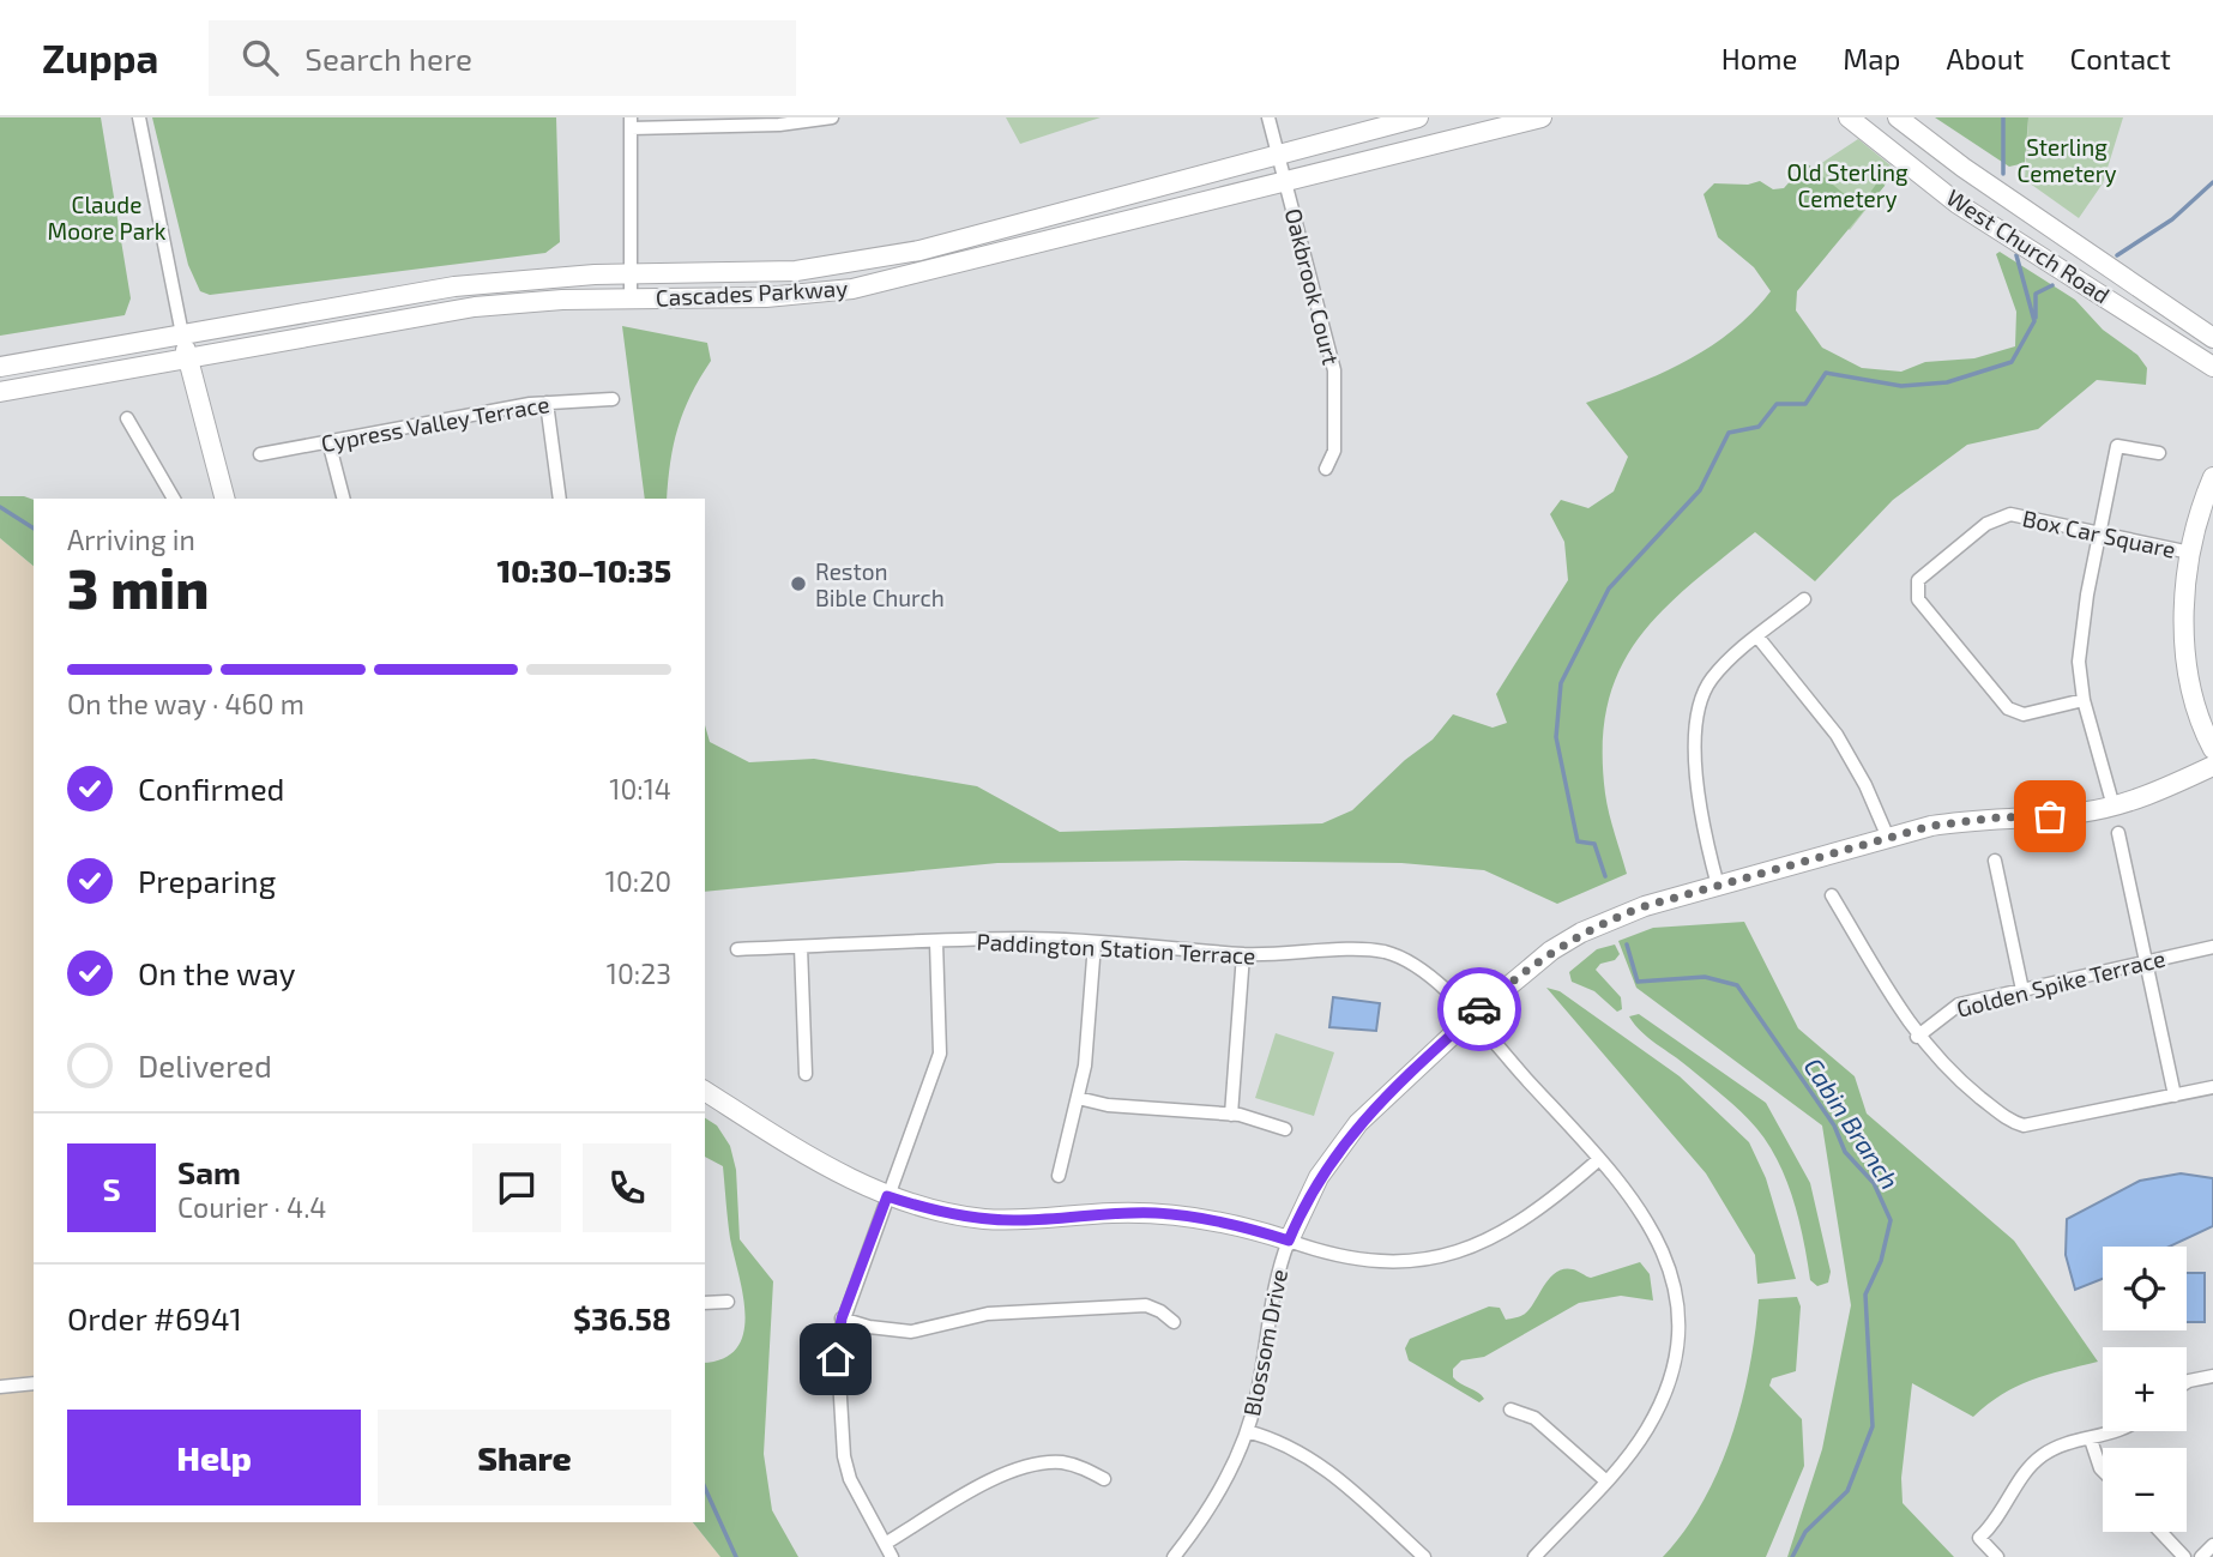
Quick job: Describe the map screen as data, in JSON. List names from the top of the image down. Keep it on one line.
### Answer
{"streets":{"main road":["West Church Road","Cascades Parkway","Blossom Drive"],"street":["Oakbrook Court","Cypress Valley Terrace","Box Car Square","Paddington Station Terrace","Golden Spike Terrace"]},"crossings":[["Oakbrook Court","Cascades Parkway"],["Paddington Station Terrace","Blossom Drive"]],"water":["Cabin Branch"],"parks":["Sterling Cemetery","Old Sterling Cemetery","Claude Moore Park"],"places":["Reston Bible Church"],"page":{"header":"Zuppa","search":"Search here","nav":["Home","Map","About","Contact"],"heading":["3 min","Arriving in","10:30–10:35"],"panel":["Sam","Courier · 4.4","Order #6941","$36.58"],"bar":"On the way · 460 m","list":[["Confirmed","10:14"],["Preparing","10:20"],["On the way","10:23"],"Delivered"],"round":"S","map_buttons":["+","−"],"buttons":["Help","Share"]}}
